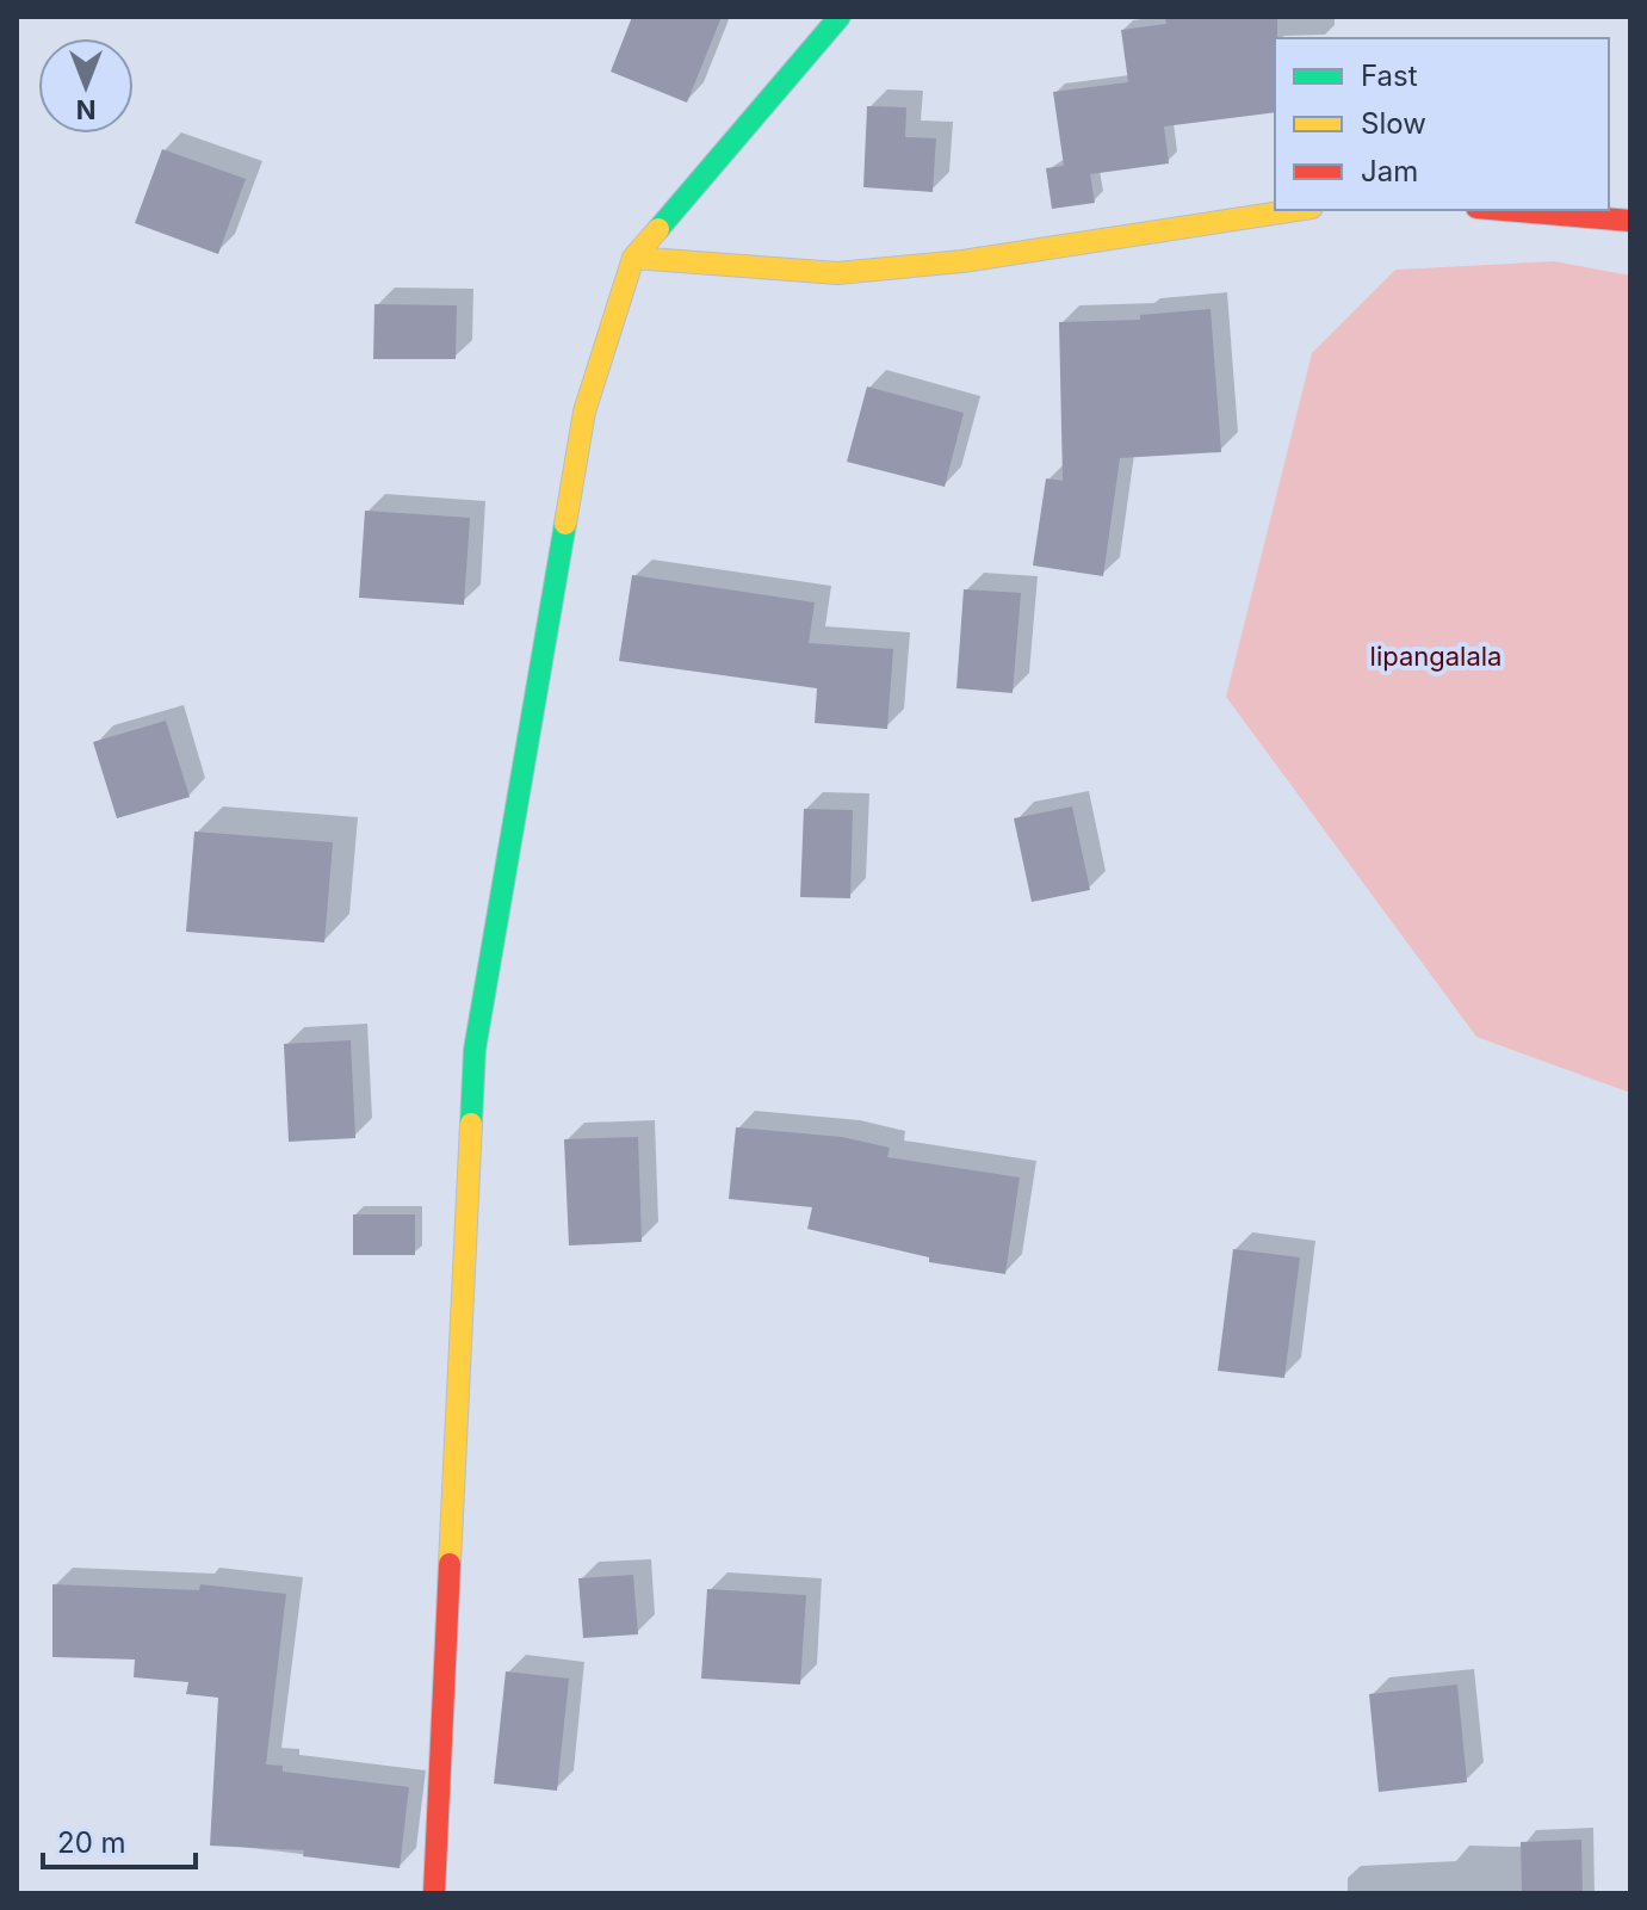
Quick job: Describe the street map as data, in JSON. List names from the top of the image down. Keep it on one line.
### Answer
{"parks":["lipangalala"],"legend":["Fast","Slow","Jam"],"scale_bar":"20 m","north":"bottom"}
